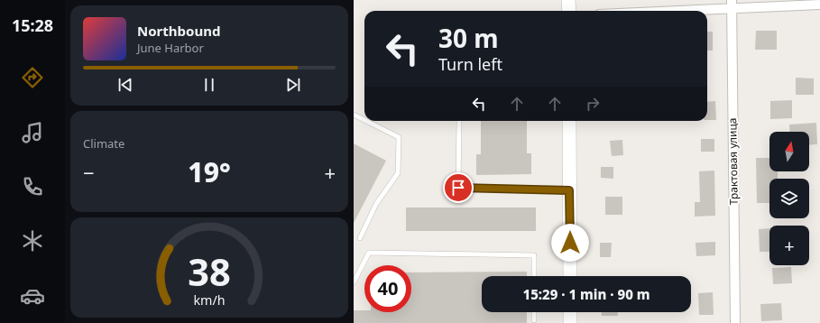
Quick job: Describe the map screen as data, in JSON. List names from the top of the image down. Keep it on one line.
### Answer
{"streets":{"street":["Трактовая улица"]},"north":"top","page":{"tabs":"15:28","turn":["30 m","Turn left"],"song":["Northbound","June Harbor"],"tile":"Climate","map_buttons":"+","heat":["−","19°","+"],"limit":"40","trip":"15:29 · 1 min · 90 m","gauge":["38","km/h"]}}
